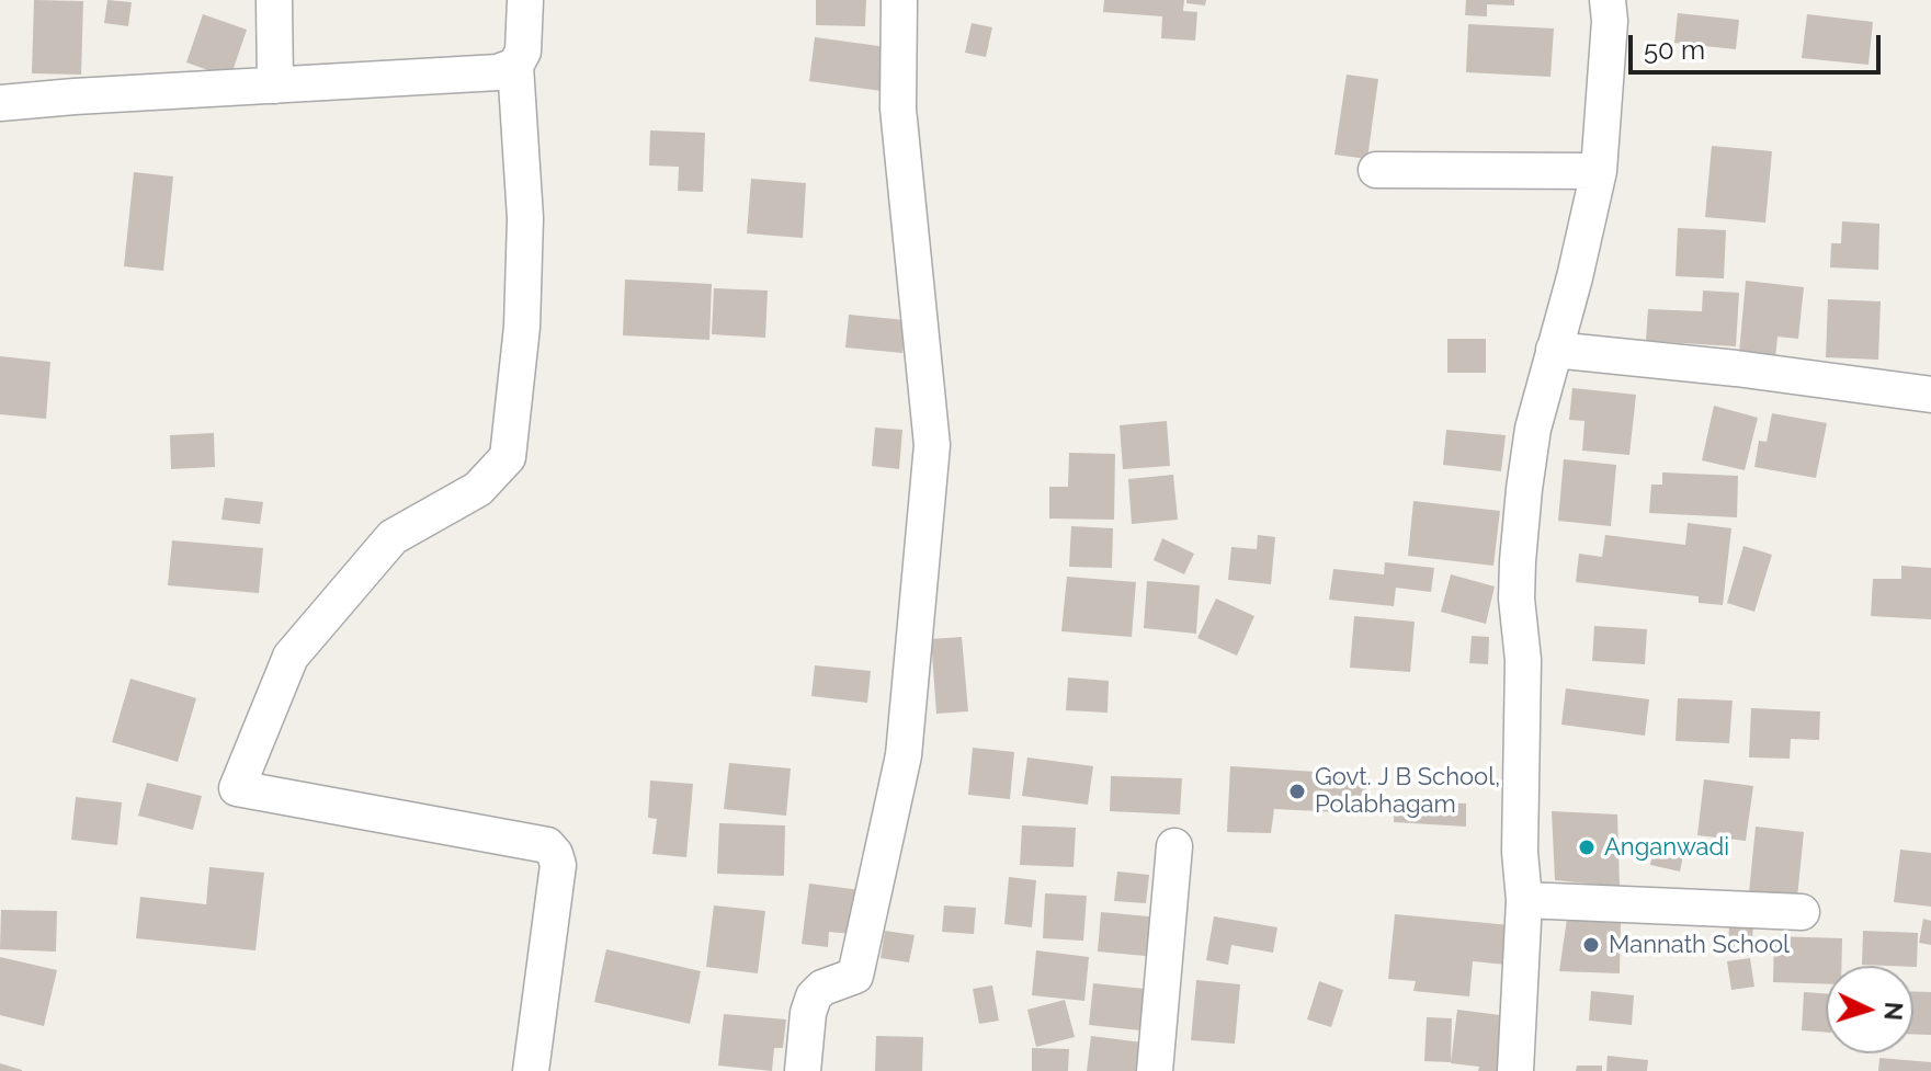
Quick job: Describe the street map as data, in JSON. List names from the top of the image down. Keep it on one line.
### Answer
{"places":["Govt. J B School, Polabhagam","Anganwadi","Mannath School"],"scale_bar":"50 m","north":"right"}
